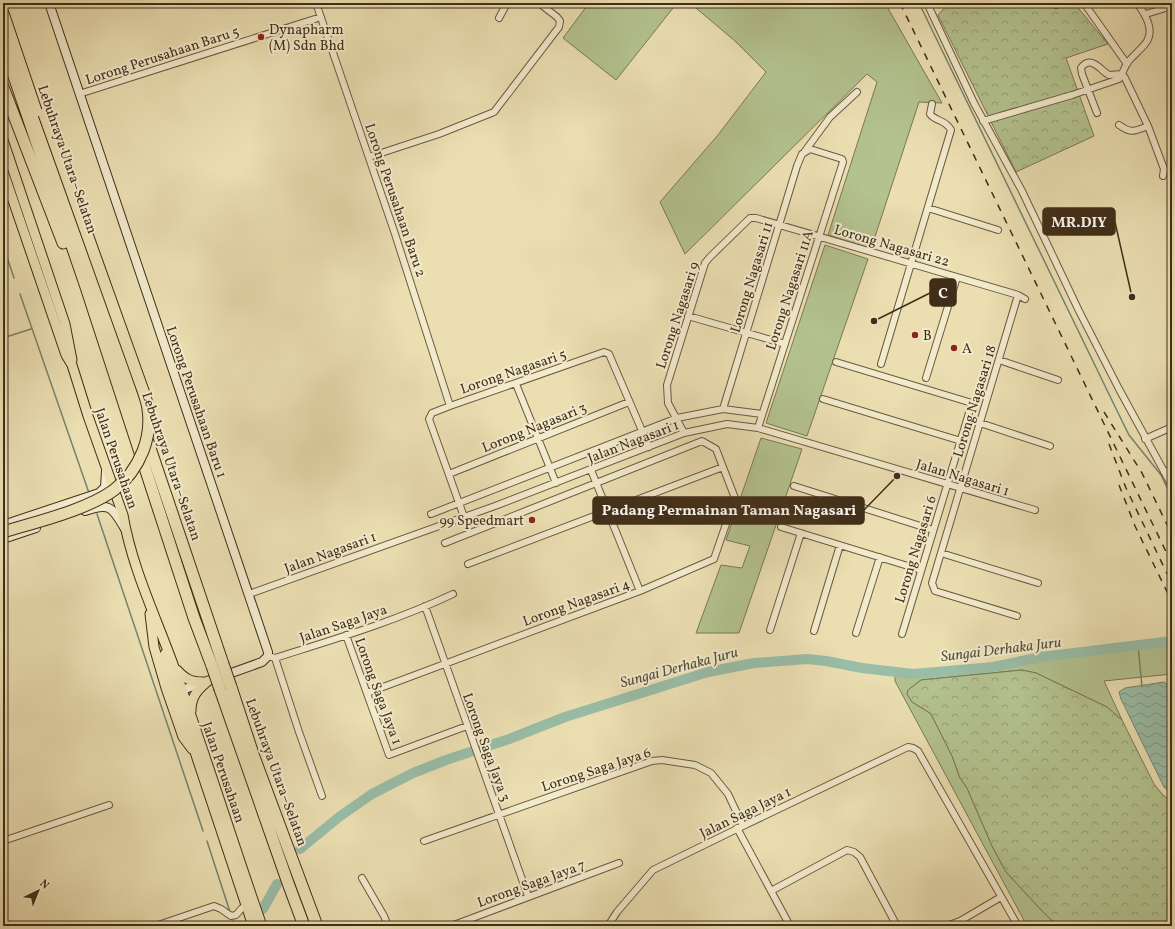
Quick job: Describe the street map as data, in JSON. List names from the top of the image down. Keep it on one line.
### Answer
{"streets":{"highway":["Lebuhraya Utara–Selatan"],"main road":["Jalan Perusahaan"],"street":["Lorong Perusahaan Baru 5","Lorong Perusahaan Baru 2","Lorong Nagasari 22","Lorong Nagasari 11","Lorong Nagasari 11A","Lorong Nagasari 9","Lorong Nagasari 5","Lorong Nagasari 18","Lorong Perusahaan Baru 1","Lorong Nagasari 3","Jalan Nagasari 1","Lorong Nagasari 6","Lorong Nagasari 4","Jalan Saga Jaya","Lorong Saga Jaya 1","Lorong Saga Jaya 3","Lorong Saga Jaya 6","Jalan Saga Jaya 1","Lorong Saga Jaya 7"]},"crossings":[["Lorong Perusahaan Baru 5","Lorong Perusahaan Baru 2"],["Lorong Perusahaan Baru 5","Lorong Perusahaan Baru 1"],["Lorong Perusahaan Baru 2","Lorong Nagasari 5"],["Lorong Nagasari 22","Lorong Nagasari 11"],["Lorong Nagasari 22","Lorong Nagasari 11A"],["Lorong Nagasari 22","Lorong Nagasari 9"],["Lorong Nagasari 22","Lorong Nagasari 18"],["Lorong Nagasari 11","Lorong Nagasari 11A"],["Lorong Nagasari 11","Jalan Nagasari 1"],["Lorong Nagasari 11A","Jalan Nagasari 1"],["Lorong Nagasari 9","Jalan Nagasari 1"],["Lorong Nagasari 5","Lorong Nagasari 3"],["Lorong Nagasari 18","Jalan Nagasari 1"],["Lorong Perusahaan Baru 1","Jalan Nagasari 1"],["Lorong Perusahaan Baru 1","Jalan Saga Jaya"],["Jalan Nagasari 1","Lorong Nagasari 6"],["Lorong Nagasari 4","Lorong Saga Jaya 1"],["Lorong Nagasari 4","Lorong Saga Jaya 3"],["Jalan Saga Jaya","Lorong Saga Jaya 1"],["Jalan Saga Jaya","Lorong Saga Jaya 3"],["Lorong Saga Jaya 1","Lorong Saga Jaya 3"],["Lorong Saga Jaya 3","Lorong Saga Jaya 6"],["Lorong Saga Jaya 3","Lorong Saga Jaya 7"],["Lorong Saga Jaya 6","Jalan Saga Jaya 1"]],"water":["Sungai Derhaka Juru"],"places":["Dynapharm (M) Sdn Bhd","MR.DIY","C","B","A","Padang Permainan Taman Nagasari","99 Speedmart"],"north":"top right"}
